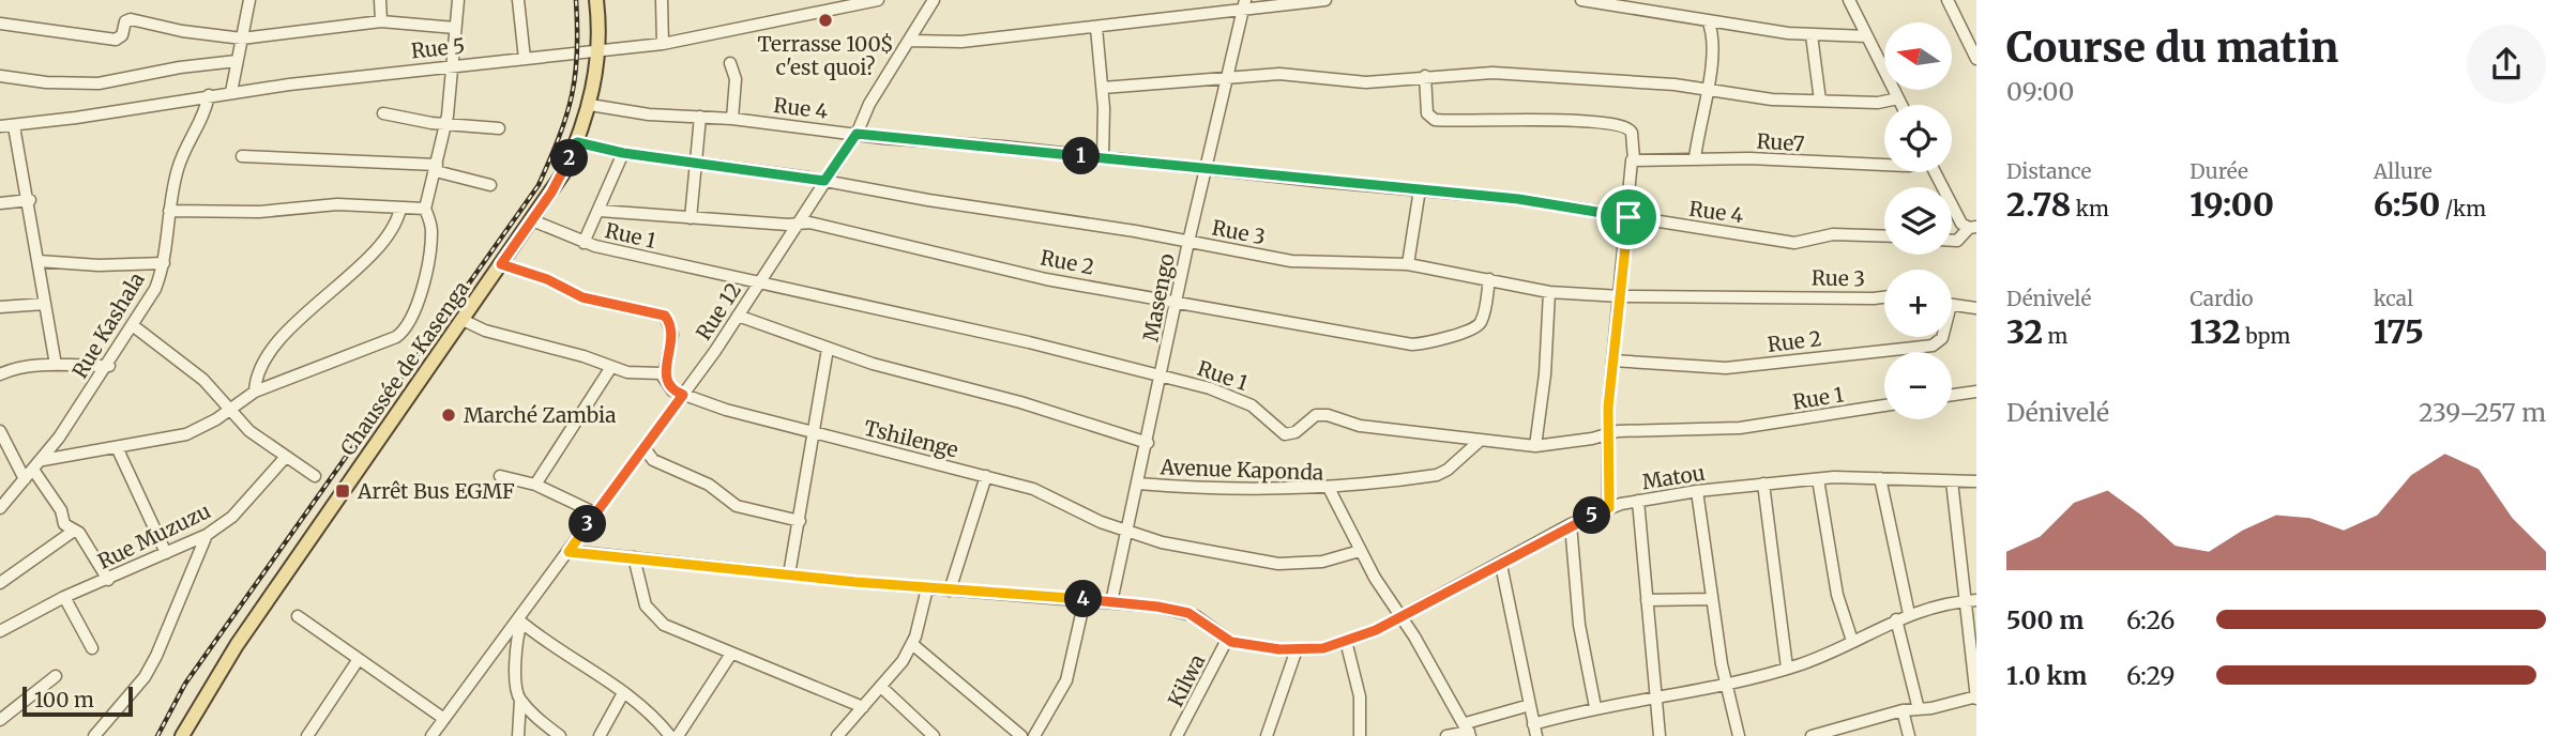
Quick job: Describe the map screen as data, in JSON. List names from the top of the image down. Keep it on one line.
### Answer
{"streets":{"main road":["Chaussée de Kasenga"],"street":["Rue 5","Rue 4","Rue7","Rue 3","Rue 1","Rue 2","Masengo","Rue 12","Rue Kashala","Tshilenge","Avenue Kaponda","Matou","Rue Muzuzu","Kilwa"]},"crossings":[["Rue 5","Rue Kashala"],["Rue 5","Chaussée de Kasenga"],["Rue 4","Masengo"],["Rue 4","Rue 12"],["Rue 4","Chaussée de Kasenga"],["Rue 3","Rue 2"],["Rue 3","Masengo"],["Rue 3","Rue 12"],["Rue 3","Chaussée de Kasenga"],["Rue 1","Masengo"],["Rue 1","Rue 12"],["Rue 1","Chaussée de Kasenga"],["Rue 2","Masengo"],["Rue 2","Rue 12"],["Masengo","Tshilenge"],["Masengo","Avenue Kaponda"],["Masengo","Matou"],["Rue 12","Tshilenge"],["Rue 12","Matou"],["Tshilenge","Avenue Kaponda"],["Avenue Kaponda","Matou"],["Matou","Kilwa"]],"places":{"other":["Terrasse 100$ c'est quoi?","Marché Zambia"],"transit":["Arrêt Bus EGMF"]},"scale_bar":"100 m","north":"left","page":{"heading":["Course du matin","09:00"],"map_buttons":["+","−"],"stats":[["Distance","2.78 km"],["Durée","19:00"],["Allure","6:50 /km"],["Dénivelé","32 m"],["Cardio","132 bpm"],["kcal","175"]],"pins":["1","2","5","3","4"],"chart":["Dénivelé","239–257 m"],"list":[{"name":"500 m","note":"6:26"},{"name":"1.0 km","note":"6:29"}],"scale":"100 m"}}
